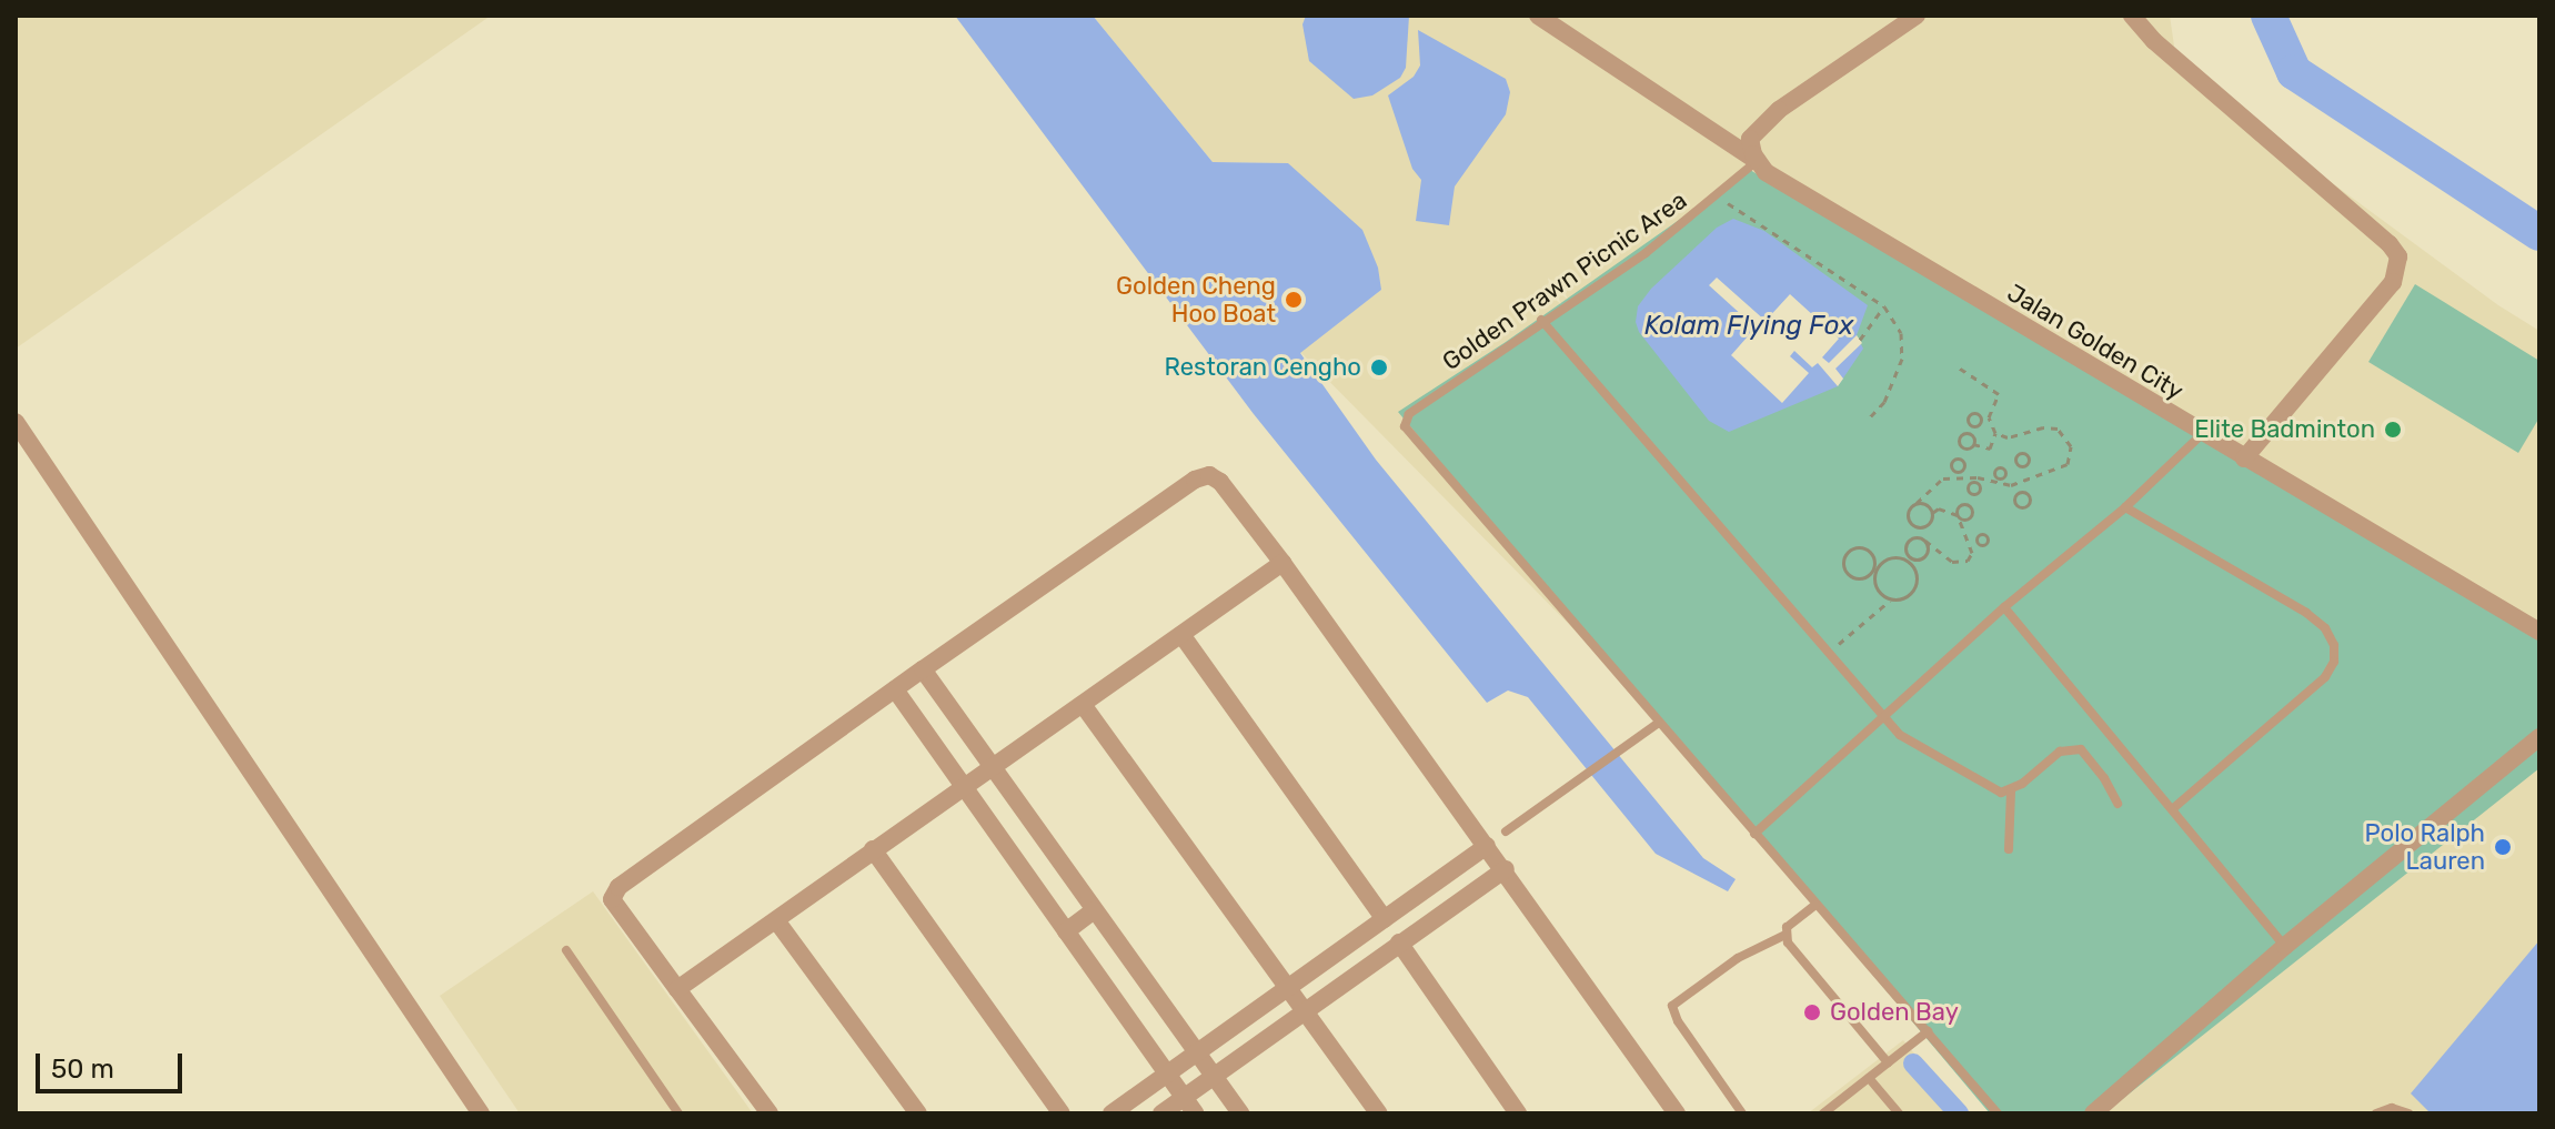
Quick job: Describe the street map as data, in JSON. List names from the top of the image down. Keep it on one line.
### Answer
{"streets":{"street":["Jalan Golden City"],"lane":["Golden Prawn Picnic Area"]},"crossings":[["Golden Prawn Picnic Area","Jalan Golden City"]],"water":["Kolam Flying Fox"],"places":["Golden Cheng Hoo Boat","Restoran Cengho","Elite Badminton","Polo Ralph Lauren","Golden Bay"],"scale_bar":"50 m"}
